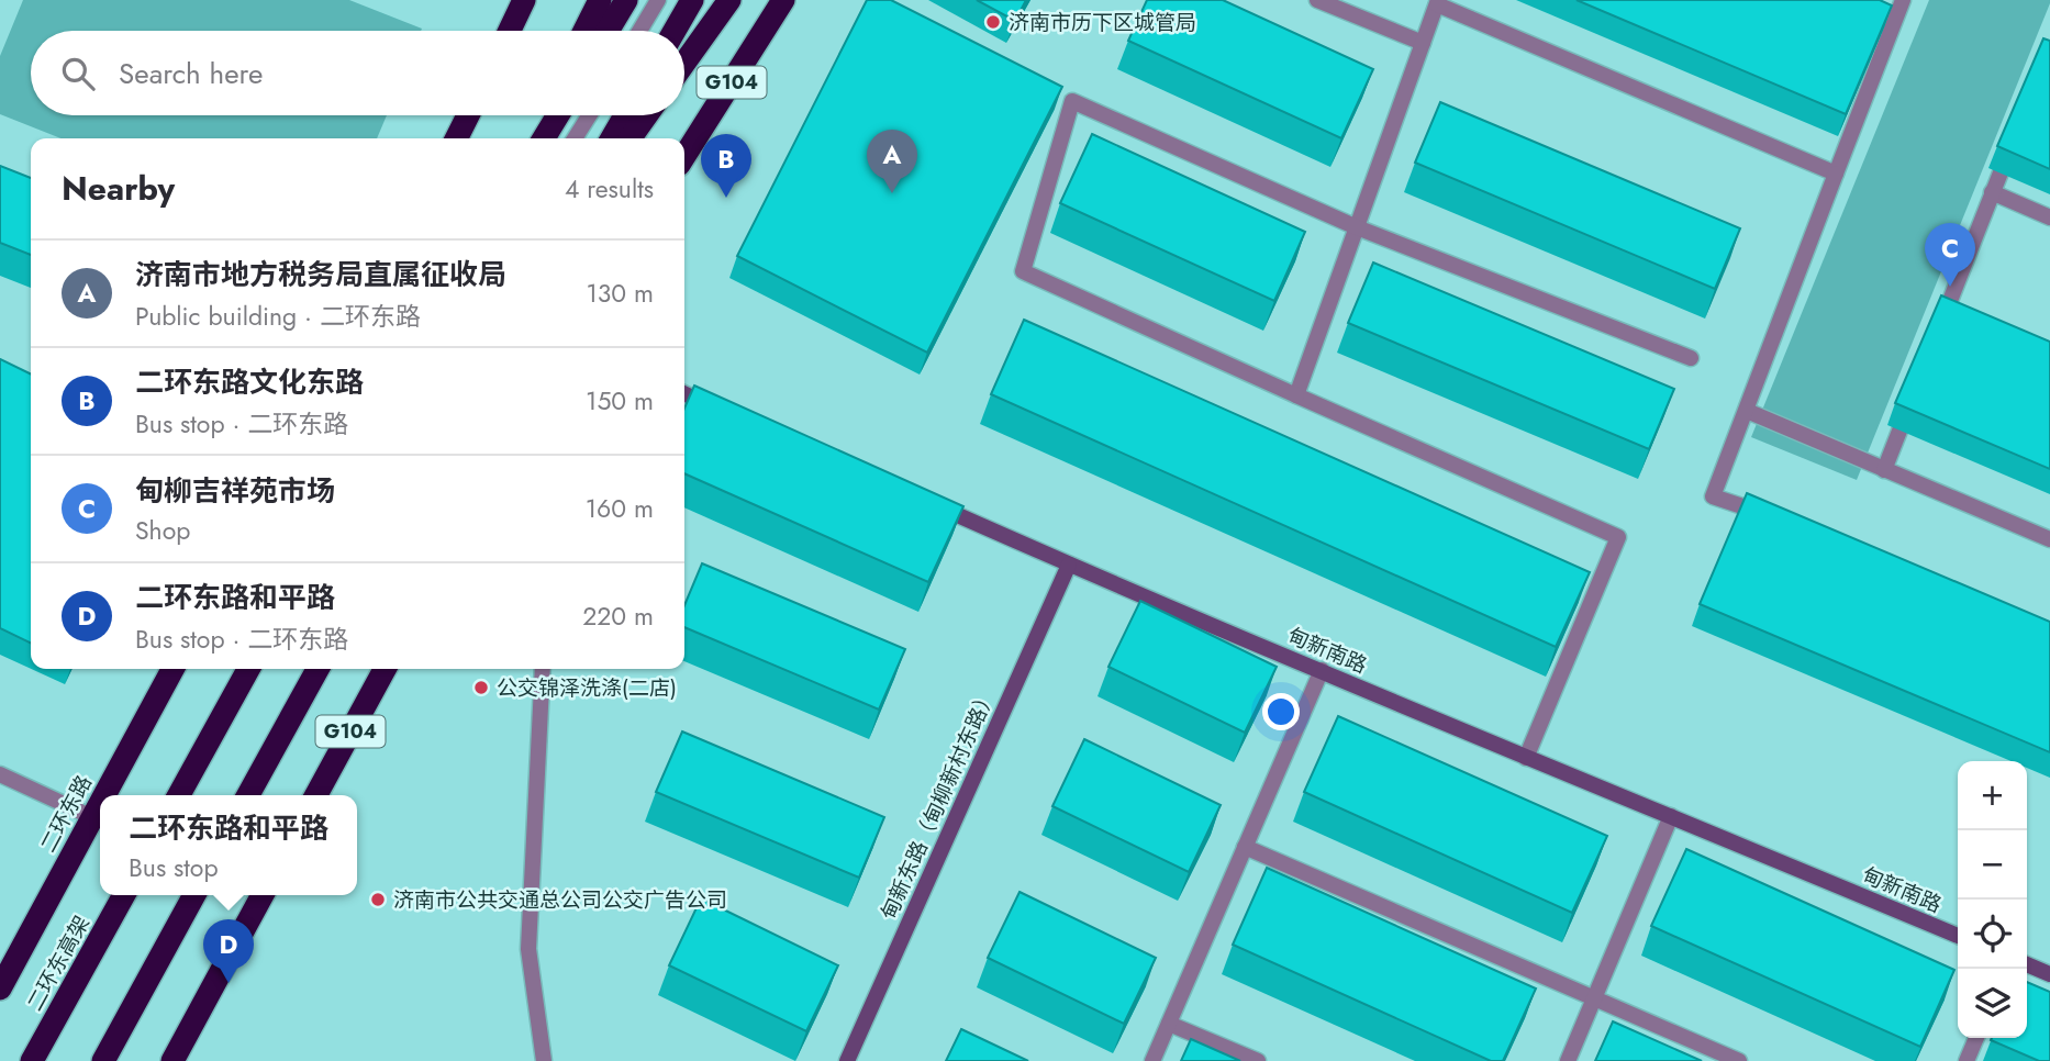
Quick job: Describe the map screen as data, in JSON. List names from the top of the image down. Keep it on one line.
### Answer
{"streets":{"highway":["G104","二环东路","二环东高架"],"street":["甸新南路","甸新东路（甸柳新村东路）"]},"crossings":[["甸新南路","甸新东路（甸柳新村东路）"]],"places":["济南市历下区城管局","公交锦泽洗涤(二店)","济南市公共交通总公司公交广告公司"],"page":{"search":"Search here","pins":["A","B","C","D"],"heading":["Nearby","4 results"],"list":[{"mark":"A","name":"济南市地方税务局直属征收局","note":"Public building · 二环东路","value":"130 m"},{"mark":"B","name":"二环东路文化东路","note":"Bus stop · 二环东路","value":"150 m"},{"mark":"C","name":"甸柳吉祥苑市场","note":"Shop","value":"160 m"},{"mark":"D","name":"二环东路和平路","note":"Bus stop · 二环东路","value":"220 m"}],"map_buttons":["+","−"],"popup":["二环东路和平路","Bus stop"]}}
